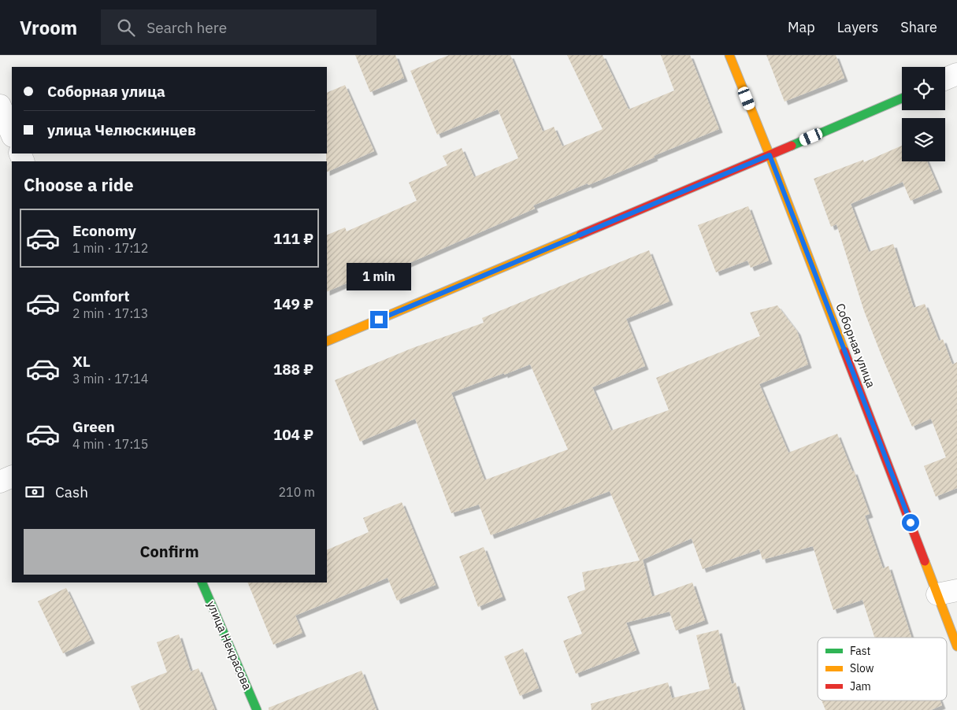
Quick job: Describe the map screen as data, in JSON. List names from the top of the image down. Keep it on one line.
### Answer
{"streets":{"street":["Соборная улица","улица Некрасова"]},"legend":["Fast","Slow","Jam"],"page":{"header":"Vroom","search":"Search here","nav":["Map","Layers","Share"],"banner":["Соборная улица","улица Челюскинцев"],"heading":"Choose a ride","list":[{"name":"Economy","note":"1 min · 17:12","value":"111 ₽"},{"name":"Comfort","note":"2 min · 17:13","value":"149 ₽"},{"name":"XL","note":"3 min · 17:14","value":"188 ₽"},{"name":"Green","note":"4 min · 17:15","value":"104 ₽"}],"bubble":"1 min","pay":["Cash","210 m"],"buttons":"Confirm"}}
